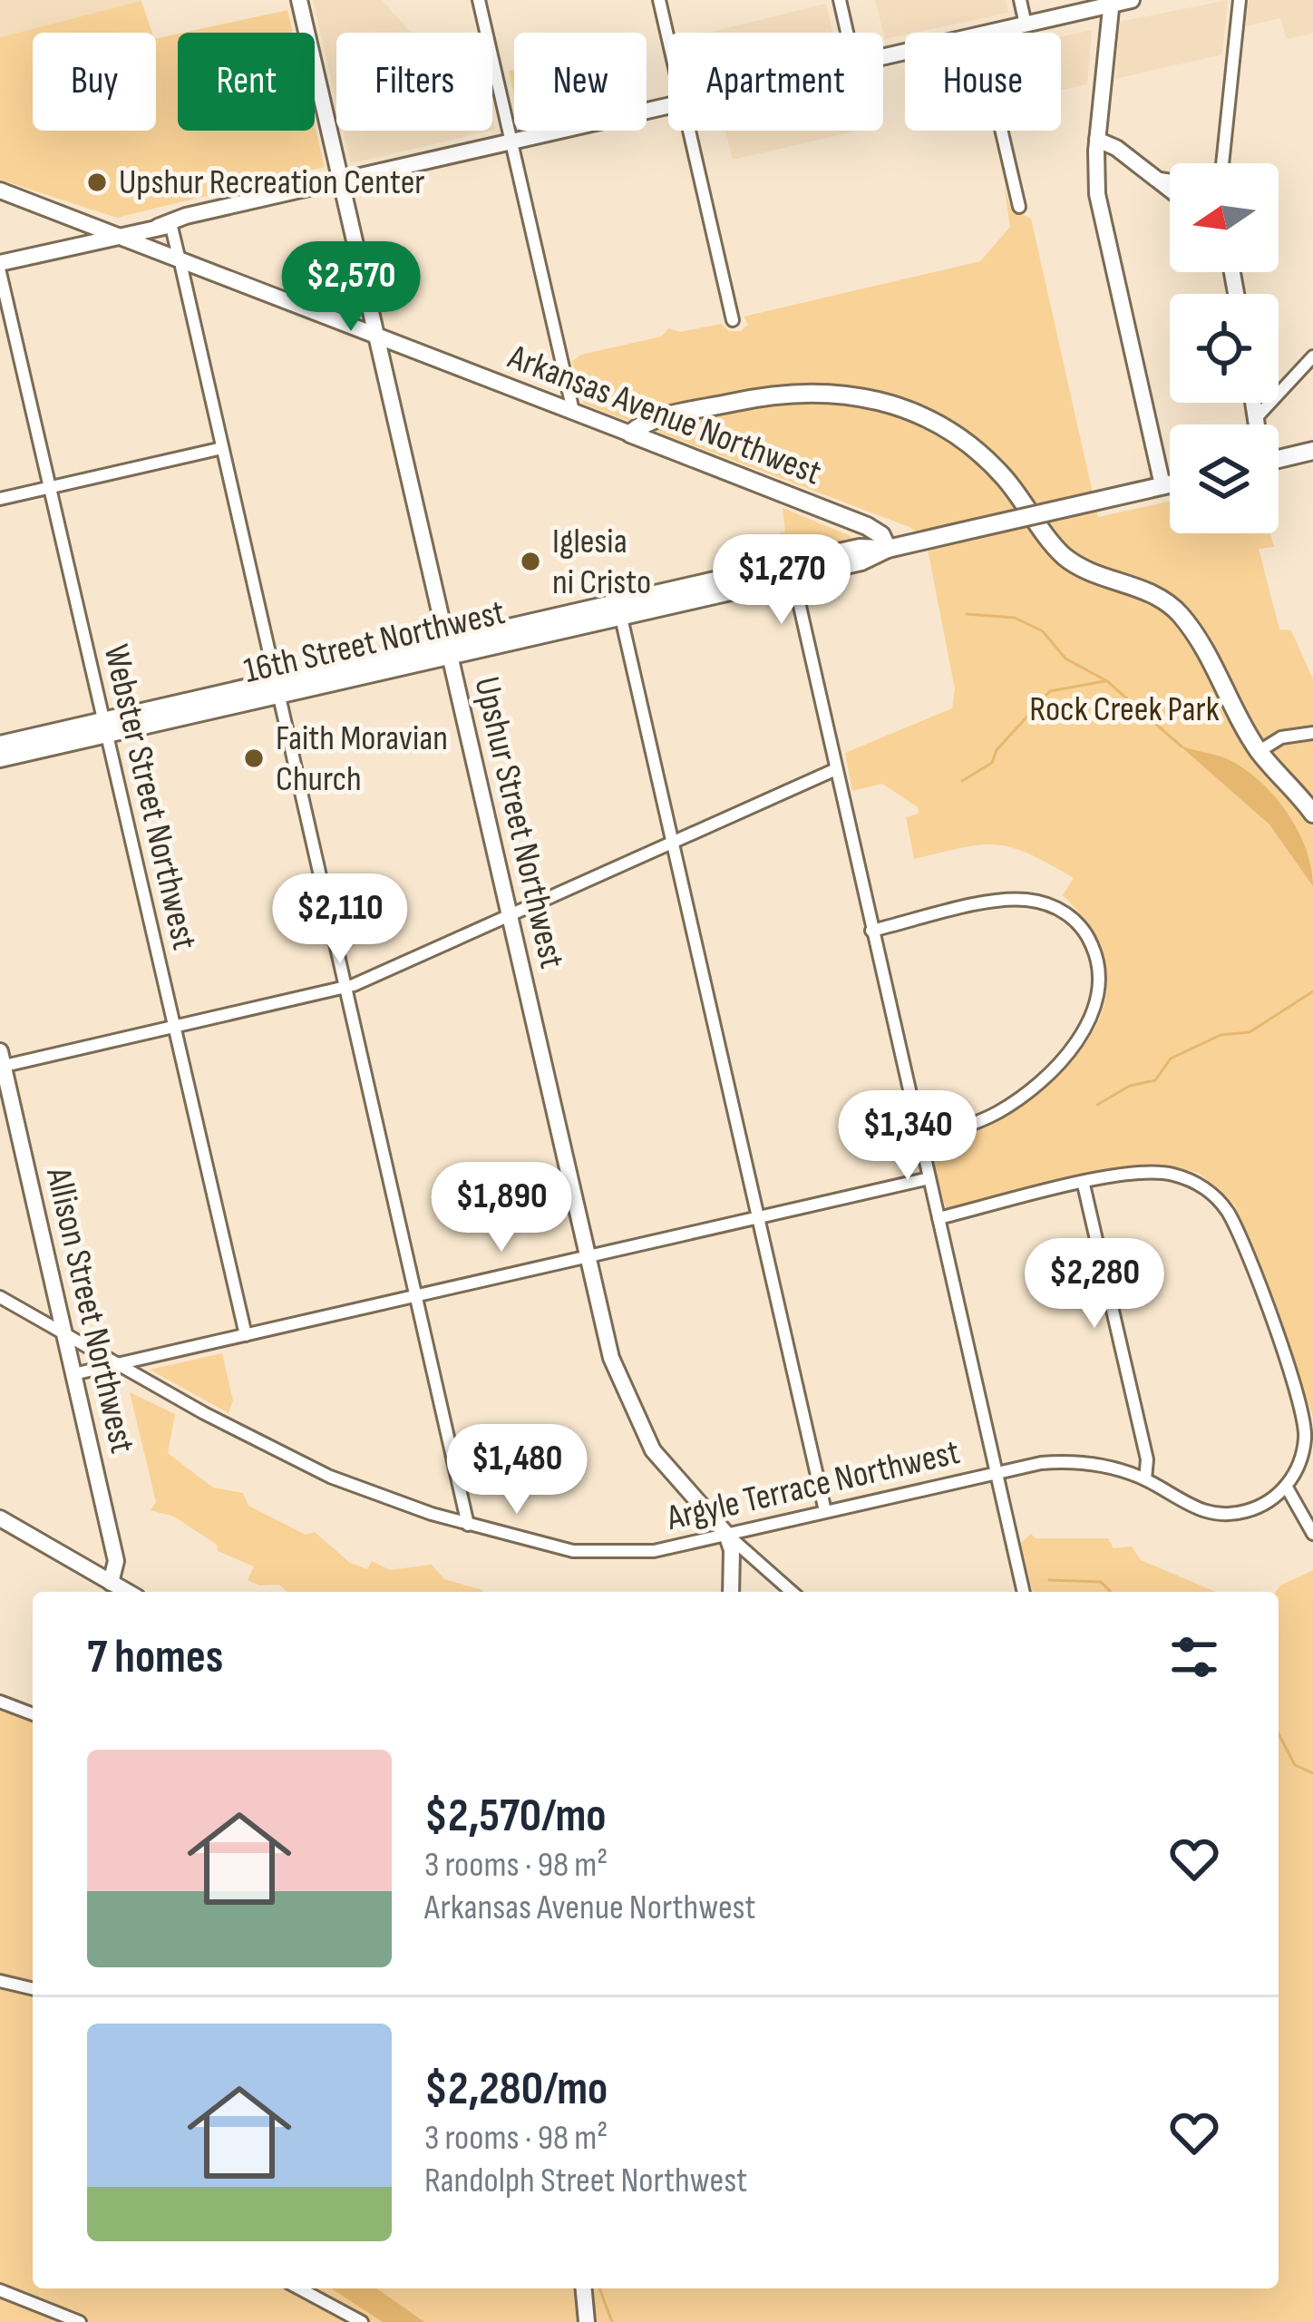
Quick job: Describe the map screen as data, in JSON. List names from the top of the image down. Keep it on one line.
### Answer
{"streets":{"main road":["Arkansas Avenue Northwest","16th Street Northwest"],"street":["Webster Street Northwest","Upshur Street Northwest","Allison Street Northwest","Argyle Terrace Northwest"]},"crossings":[["Arkansas Avenue Northwest","16th Street Northwest"],["Arkansas Avenue Northwest","Upshur Street Northwest"],["16th Street Northwest","Webster Street Northwest"],["16th Street Northwest","Upshur Street Northwest"],["Upshur Street Northwest","Argyle Terrace Northwest"],["Allison Street Northwest","Argyle Terrace Northwest"]],"parks":["Rock Creek Park"],"places":["Upshur Recreation Center","Iglesia ni Cristo","Faith Moravian Church"],"north":"left","page":{"chip":["Buy","Rent","Filters","New","Apartment","House"],"price":["$2,570","$1,270","$2,110","$1,340","$1,890","$2,280","$1,480"],"heading":"7 homes","list":[{"name":"$2,570/mo","note":"3 rooms · 98 m² · Arkansas Avenue Northwest"},{"name":"$2,280/mo","note":"3 rooms · 98 m² · Randolph Street Northwest"}]}}
